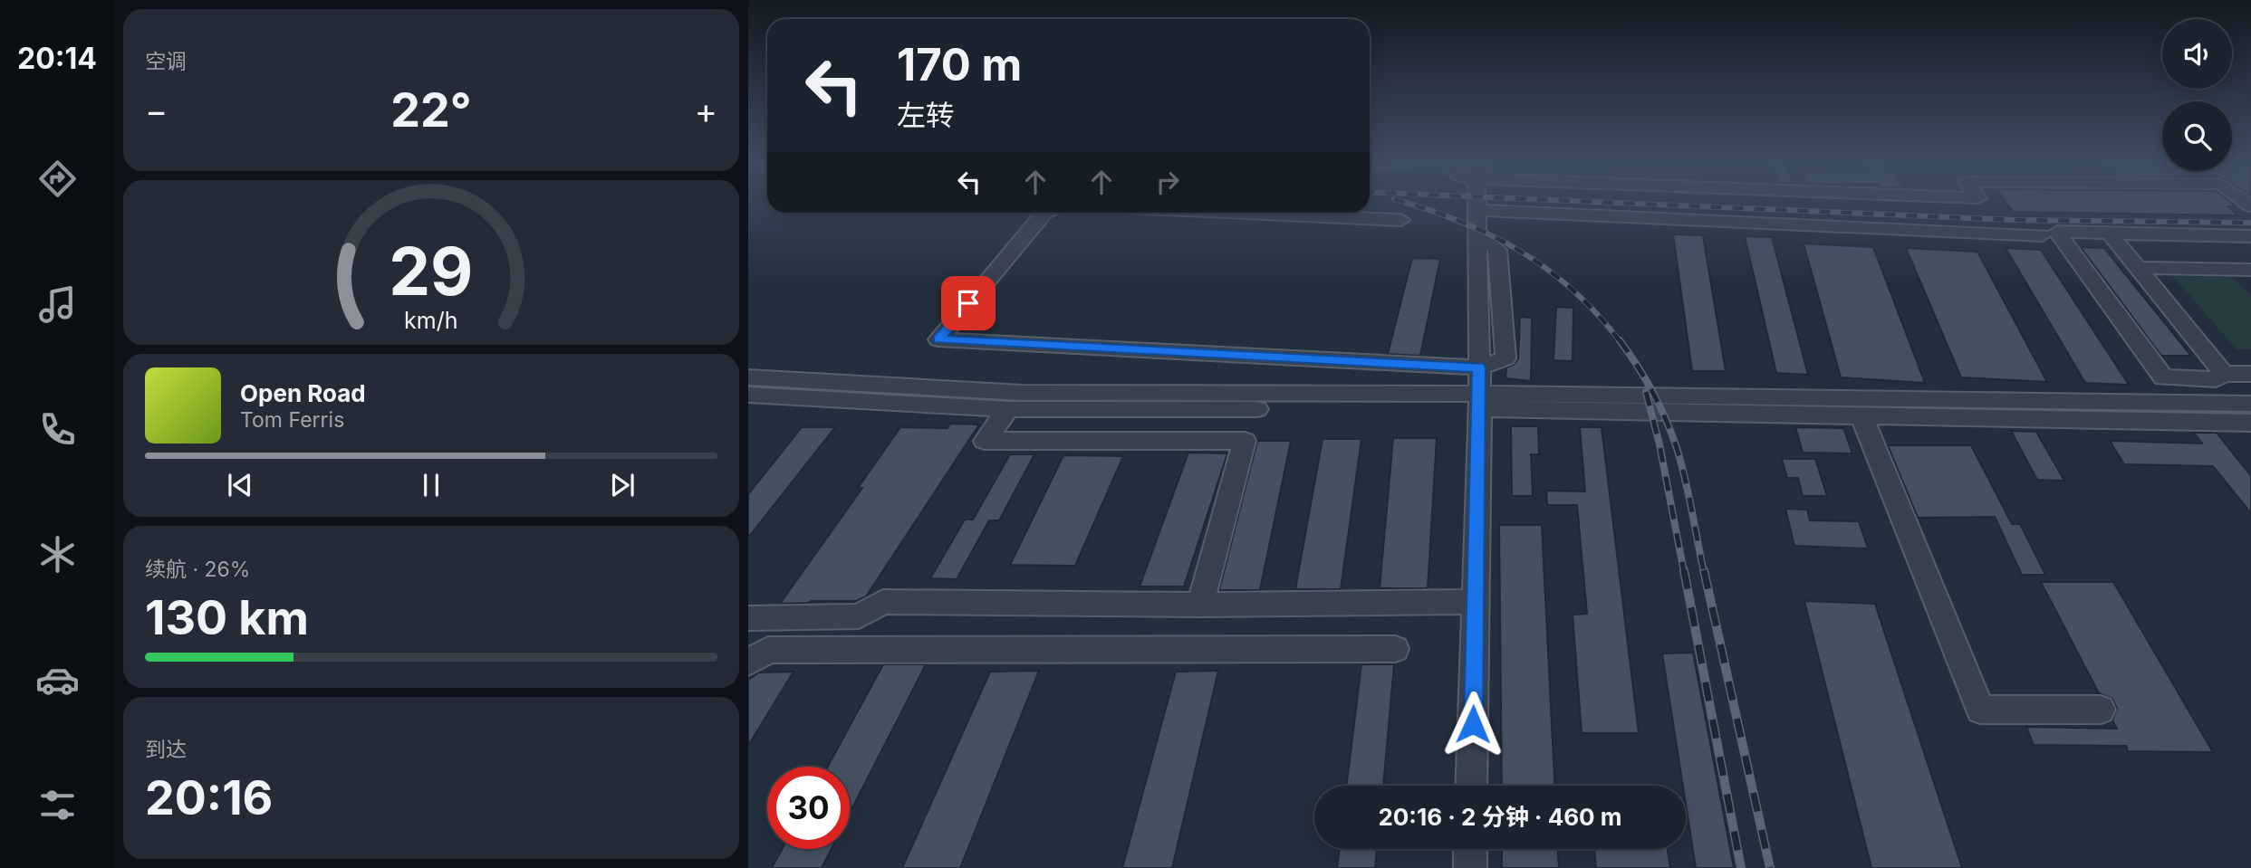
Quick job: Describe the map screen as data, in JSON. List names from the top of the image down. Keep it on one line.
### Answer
{"page":{"tabs":"20:14","tile":["空调",["续航 · 26%","130 km"],["到达","20:16"]],"turn":["170 m","左转"],"heat":["−","22°","+"],"song":["Open Road","Tom Ferris"],"limit":"30","trip":"20:16 · 2 分钟 · 460 m","gauge":["29","km/h"]}}
